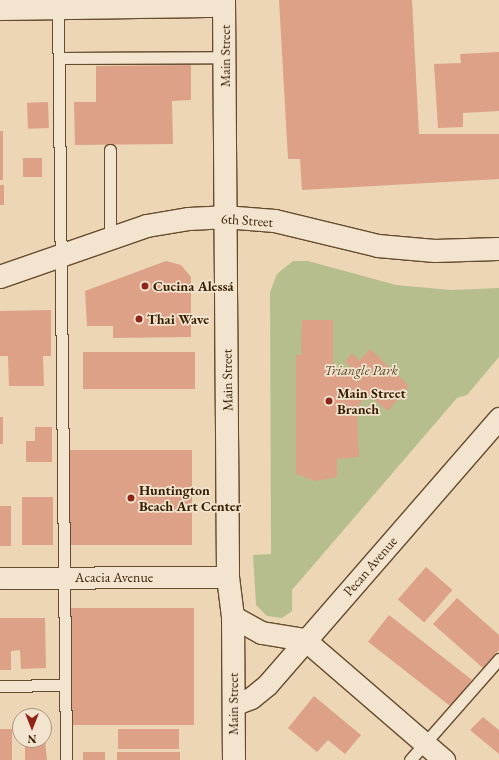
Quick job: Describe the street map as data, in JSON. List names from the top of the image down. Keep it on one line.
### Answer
{"streets":{"main road":["Main Street","6th Street"],"street":["Pecan Avenue","Acacia Avenue"]},"crossings":[["Main Street","6th Street"],["Main Street","Pecan Avenue"],["Main Street","Acacia Avenue"]],"parks":["Triangle Park"],"places":["Cucina Alessá","Thai Wave","Main Street Branch","Huntington Beach Art Center"],"north":"bottom"}
